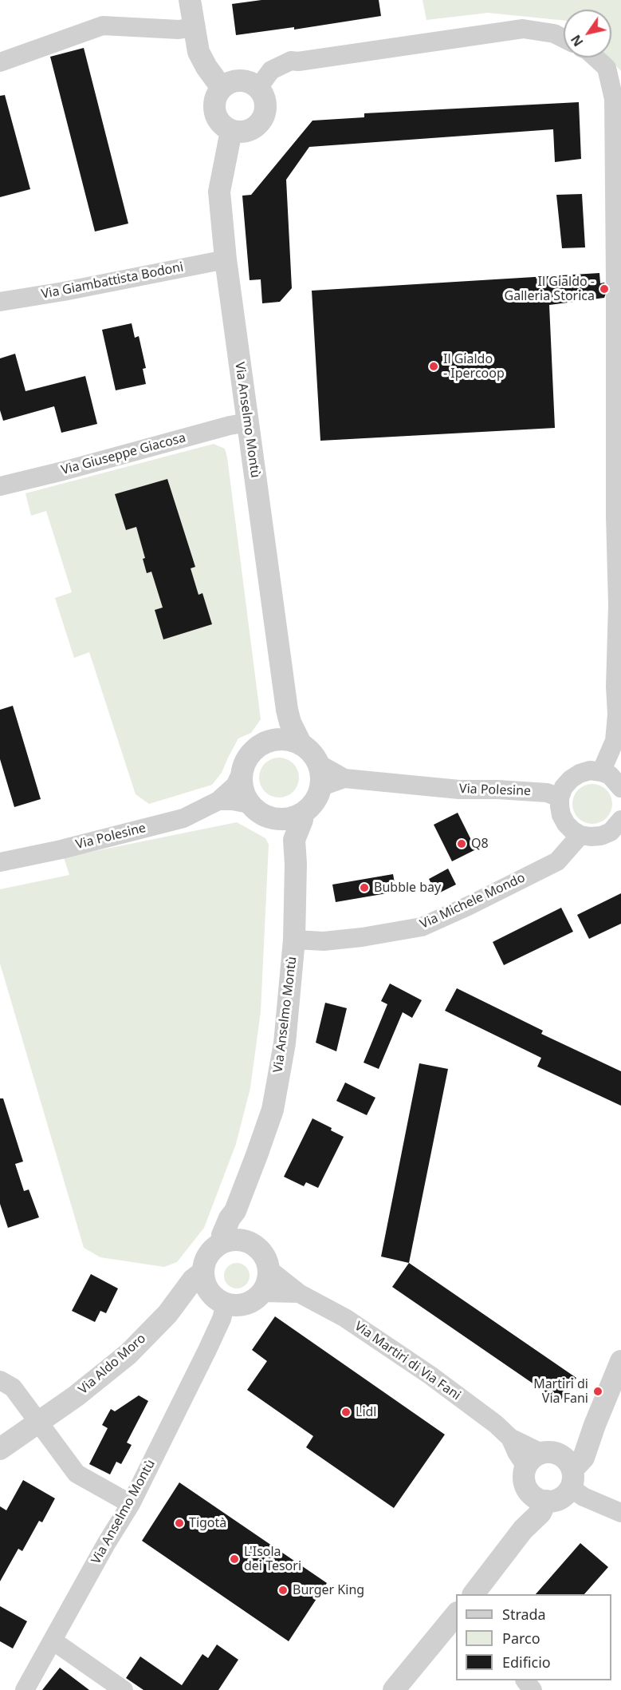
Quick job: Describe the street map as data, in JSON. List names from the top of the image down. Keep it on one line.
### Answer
{"streets":{"street":["Via Giambattista Bodoni","Via Anselmo Montù","Via Giuseppe Giacosa","Via Polesine","Via Michele Mondo","Via Martiri di Via Fani","Via Aldo Moro"]},"crossings":[["Via Giambattista Bodoni","Via Anselmo Montù"],["Via Anselmo Montù","Via Giuseppe Giacosa"],["Via Anselmo Montù","Via Polesine"],["Via Anselmo Montù","Via Michele Mondo"],["Via Anselmo Montù","Via Martiri di Via Fani"],["Via Anselmo Montù","Via Aldo Moro"],["Via Martiri di Via Fani","Via Aldo Moro"]],"places":["Il Gialdo - Galleria Storica","Il Gialdo - Ipercoop","Q8","Bubble bay","Martiri di Via Fani","Lidl","Tigotà","L'Isola dei Tesori","Burger King"],"legend":["Strada","Parco","Edificio"],"north":"bottom left"}
